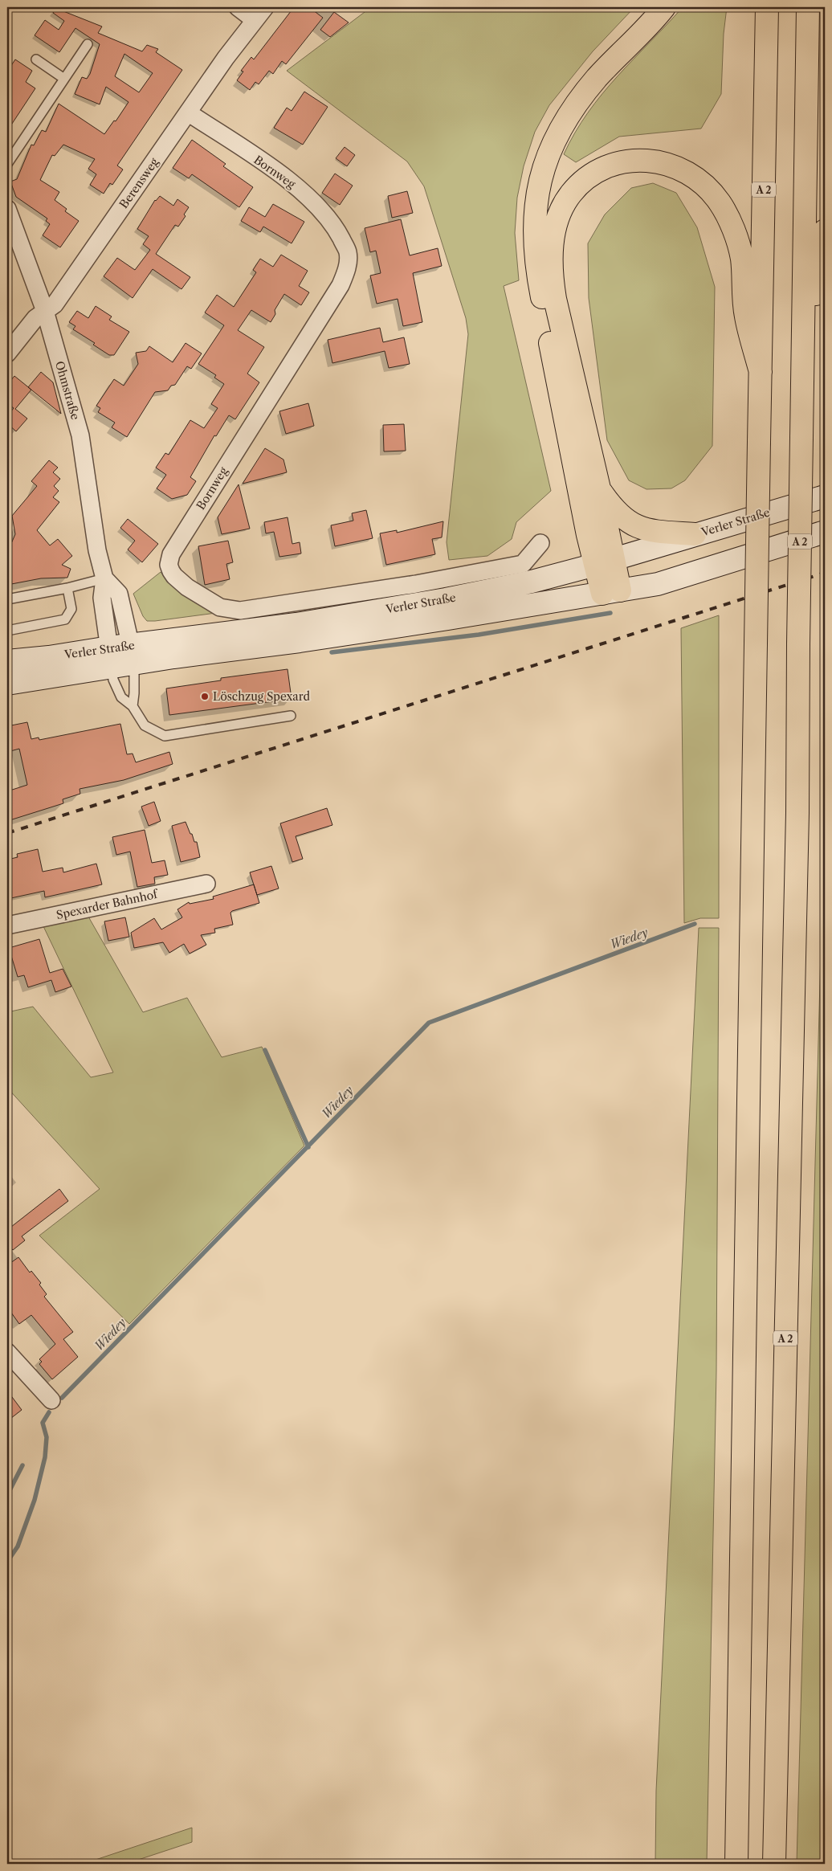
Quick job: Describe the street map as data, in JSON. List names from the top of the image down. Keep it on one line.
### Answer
{"streets":{"highway":["A 2"],"main road":["Verler Straße"],"street":["Bornweg","Berensweg","Ohmstraße","Spexarder Bahnhof"]},"crossings":[["Bornweg","Berensweg"],["Berensweg","Ohmstraße"],["Ohmstraße","Verler Straße"]],"water":["Wiedey"],"places":["Löschzug Spexard"]}
